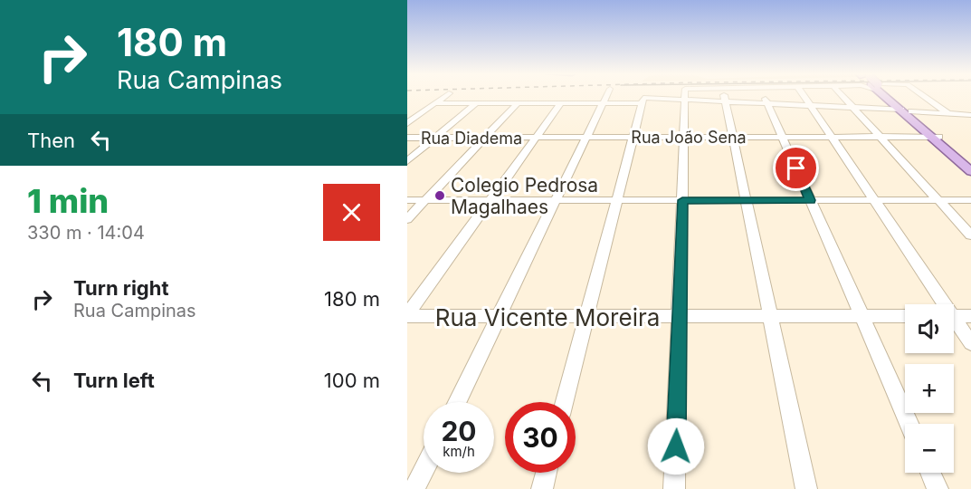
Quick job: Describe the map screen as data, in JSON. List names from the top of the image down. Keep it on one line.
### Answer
{"streets":{"street":["Rua João Sena","Rua Diadema","Rua Vicente Moreira"]},"crossings":[["Rua João Sena","Rua Diadema"]],"places":["Colegio Pedrosa Magalhaes"],"page":{"turn":["180 m","Rua Campinas"],"then":"Then","heading":["1 min","330 m · 14:04"],"list":[{"name":"Turn right","note":"Rua Campinas","value":"180 m"},{"name":"Turn left","value":"100 m"}],"map_buttons":["+","−"],"speed":"20 km/h","limit":"30"}}
